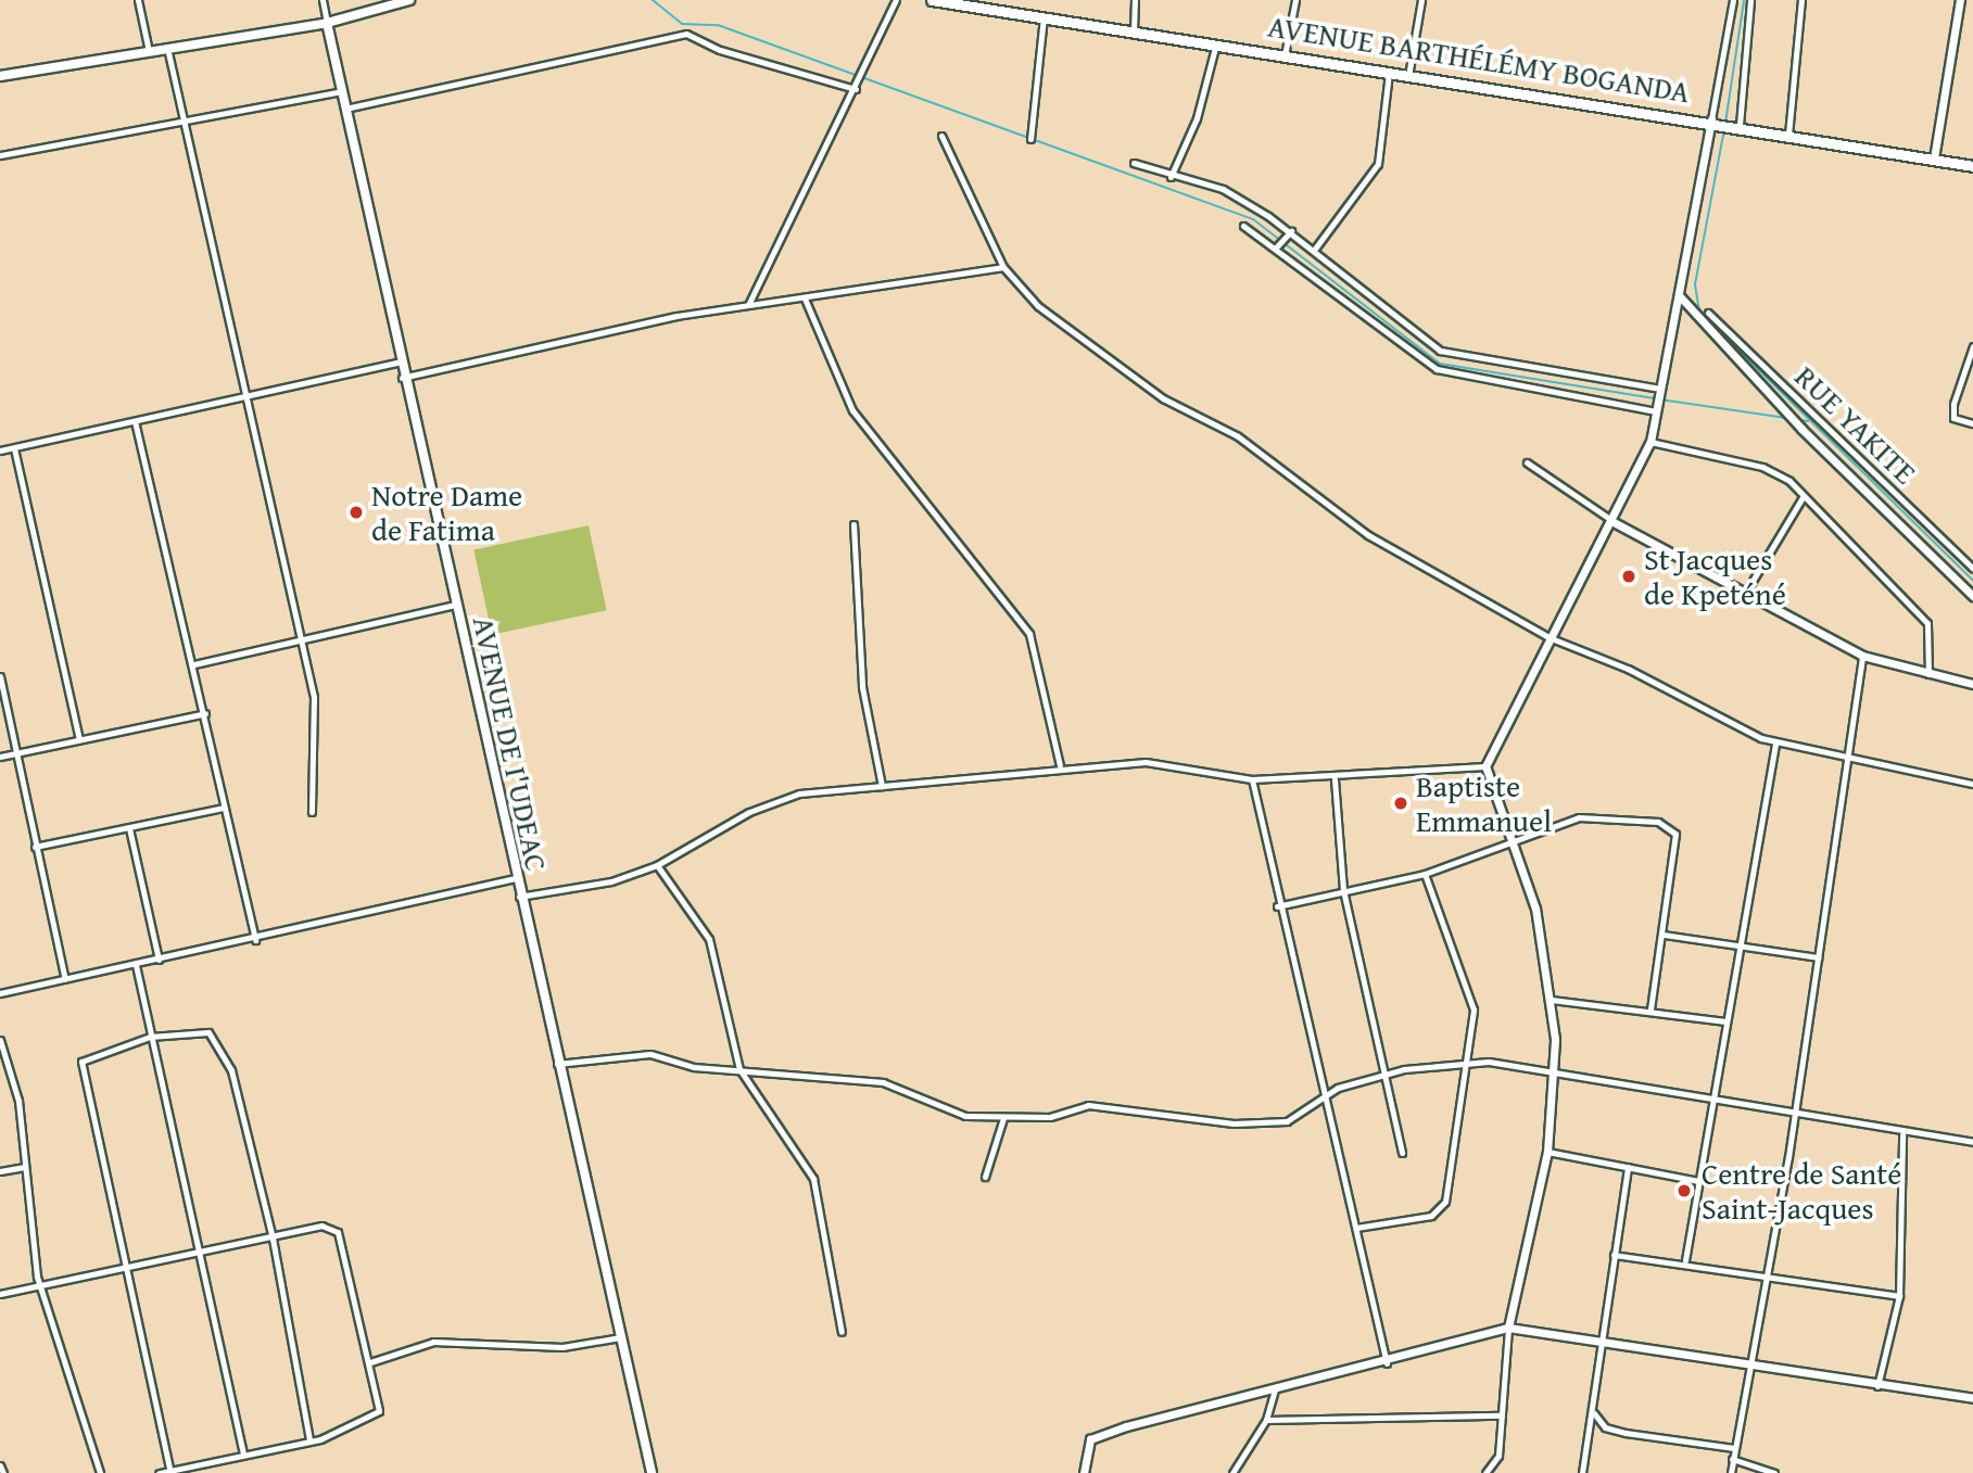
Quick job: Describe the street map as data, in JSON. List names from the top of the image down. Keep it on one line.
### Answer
{"streets":{"main road":["AVENUE BARTHÉLÉMY BOGANDA","AVENUE DE I'UDEAC"],"street":["RUE YAKITE"]},"places":["Notre Dame de Fatima","St Jacques de Kpeténé","Baptiste Emmanuel","Centre de Santé Saint-Jacques"]}
